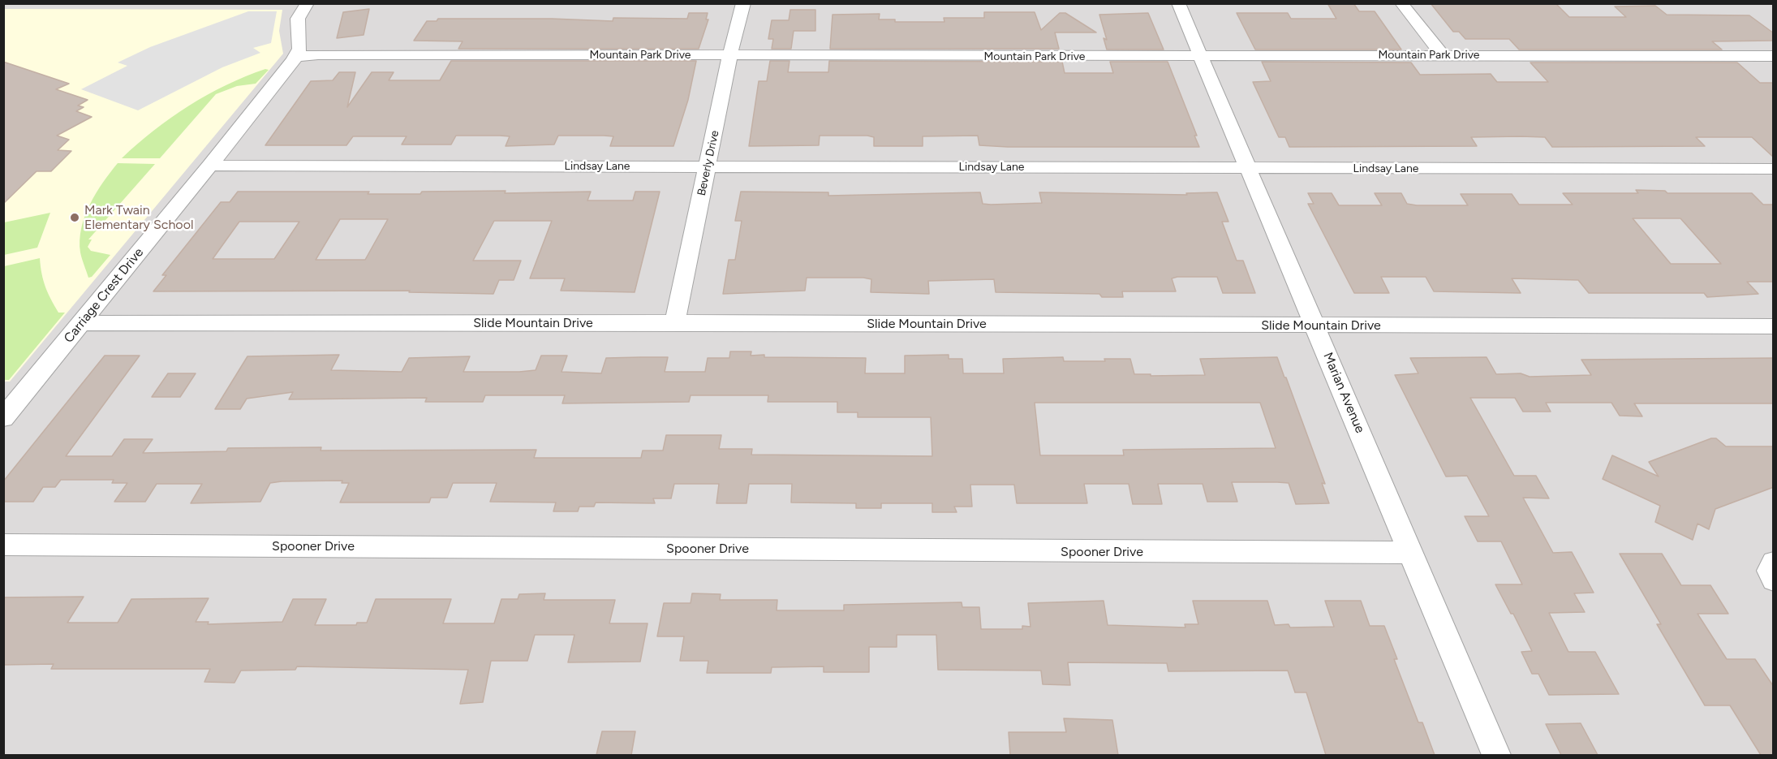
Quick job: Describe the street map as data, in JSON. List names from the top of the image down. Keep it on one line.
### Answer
{"streets":{"street":["Mountain Park Drive","Beverly Drive","Lindsay Lane","Carriage Crest Drive","Slide Mountain Drive","Marian Avenue","Spooner Drive"]},"crossings":[["Mountain Park Drive","Beverly Drive"],["Mountain Park Drive","Carriage Crest Drive"],["Mountain Park Drive","Marian Avenue"],["Beverly Drive","Lindsay Lane"],["Beverly Drive","Slide Mountain Drive"],["Lindsay Lane","Carriage Crest Drive"],["Lindsay Lane","Marian Avenue"],["Carriage Crest Drive","Slide Mountain Drive"],["Slide Mountain Drive","Marian Avenue"],["Marian Avenue","Spooner Drive"]],"places":["Mark Twain Elementary School"]}
